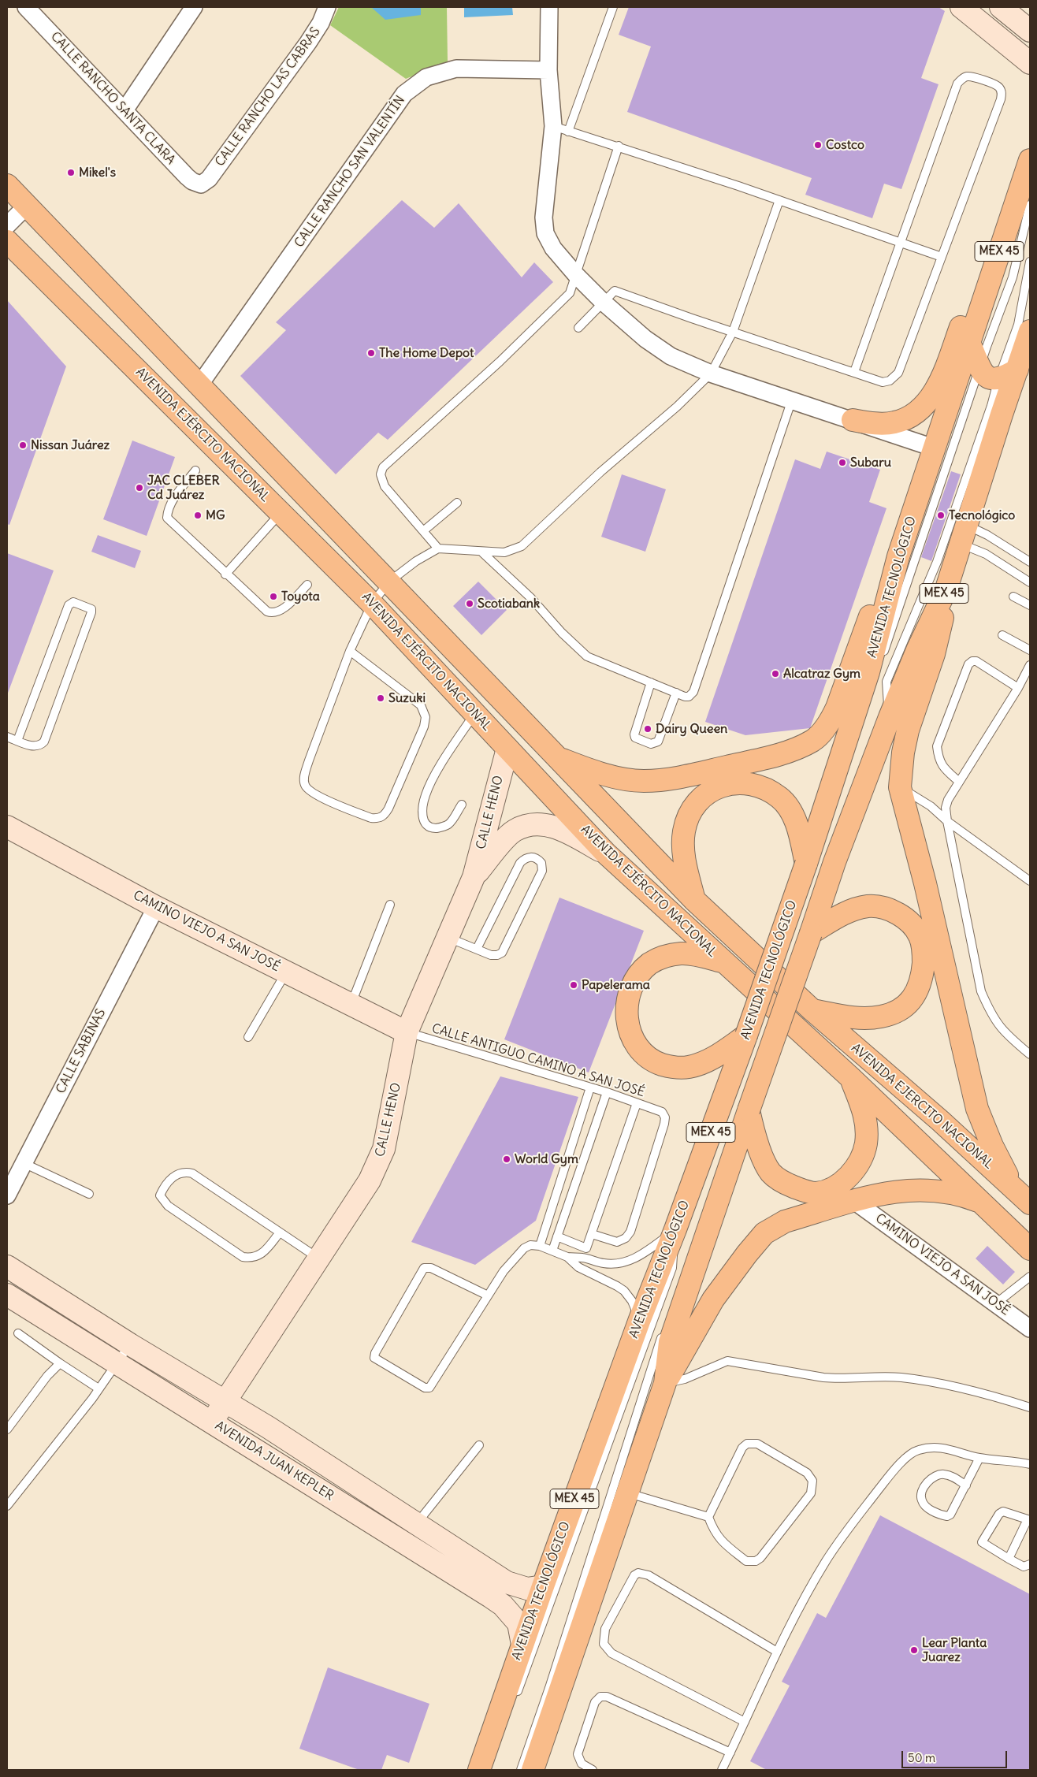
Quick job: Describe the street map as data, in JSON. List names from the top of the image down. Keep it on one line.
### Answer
{"streets":{"main road":["MEX 45","AVENIDA EJÉRCITO NACIONAL","AVENIDA TECNOLÓGICO","AVENIDA EJERCITO NACIONAL"],"street":["CALLE RANCHO LAS CABRAS","CALLE RANCHO SANTA CLARA","CALLE RANCHO SAN VALENTÍN","CALLE HENO","CAMINO VIEJO A SAN JOSÉ","CALLE SABINAS","AVENIDA JUAN KEPLER"],"lane":["CALLE ANTIGUO CAMINO A SAN JOSÉ"]},"crossings":[["CALLE RANCHO LAS CABRAS","CALLE RANCHO SANTA CLARA"],["CALLE RANCHO SAN VALENTÍN","AVENIDA EJÉRCITO NACIONAL"],["AVENIDA EJÉRCITO NACIONAL","CALLE HENO"],["AVENIDA EJÉRCITO NACIONAL","AVENIDA EJERCITO NACIONAL"],["AVENIDA TECNOLÓGICO","AVENIDA JUAN KEPLER"],["CALLE HENO","CAMINO VIEJO A SAN JOSÉ"],["CALLE HENO","CALLE ANTIGUO CAMINO A SAN JOSÉ"],["CALLE HENO","AVENIDA JUAN KEPLER"],["CAMINO VIEJO A SAN JOSÉ","CALLE SABINAS"],["CAMINO VIEJO A SAN JOSÉ","CALLE ANTIGUO CAMINO A SAN JOSÉ"]],"places":["Costco","Mikel's","The Home Depot","Nissan Juárez","Subaru","JAC CLEBER Cd Juárez","MG","Tecnológico","Toyota","Scotiabank","Alcatraz Gym","Suzuki","Dairy Queen","Papelerama","World Gym","Lear Planta Juarez"],"scale_bar":"50 m"}
